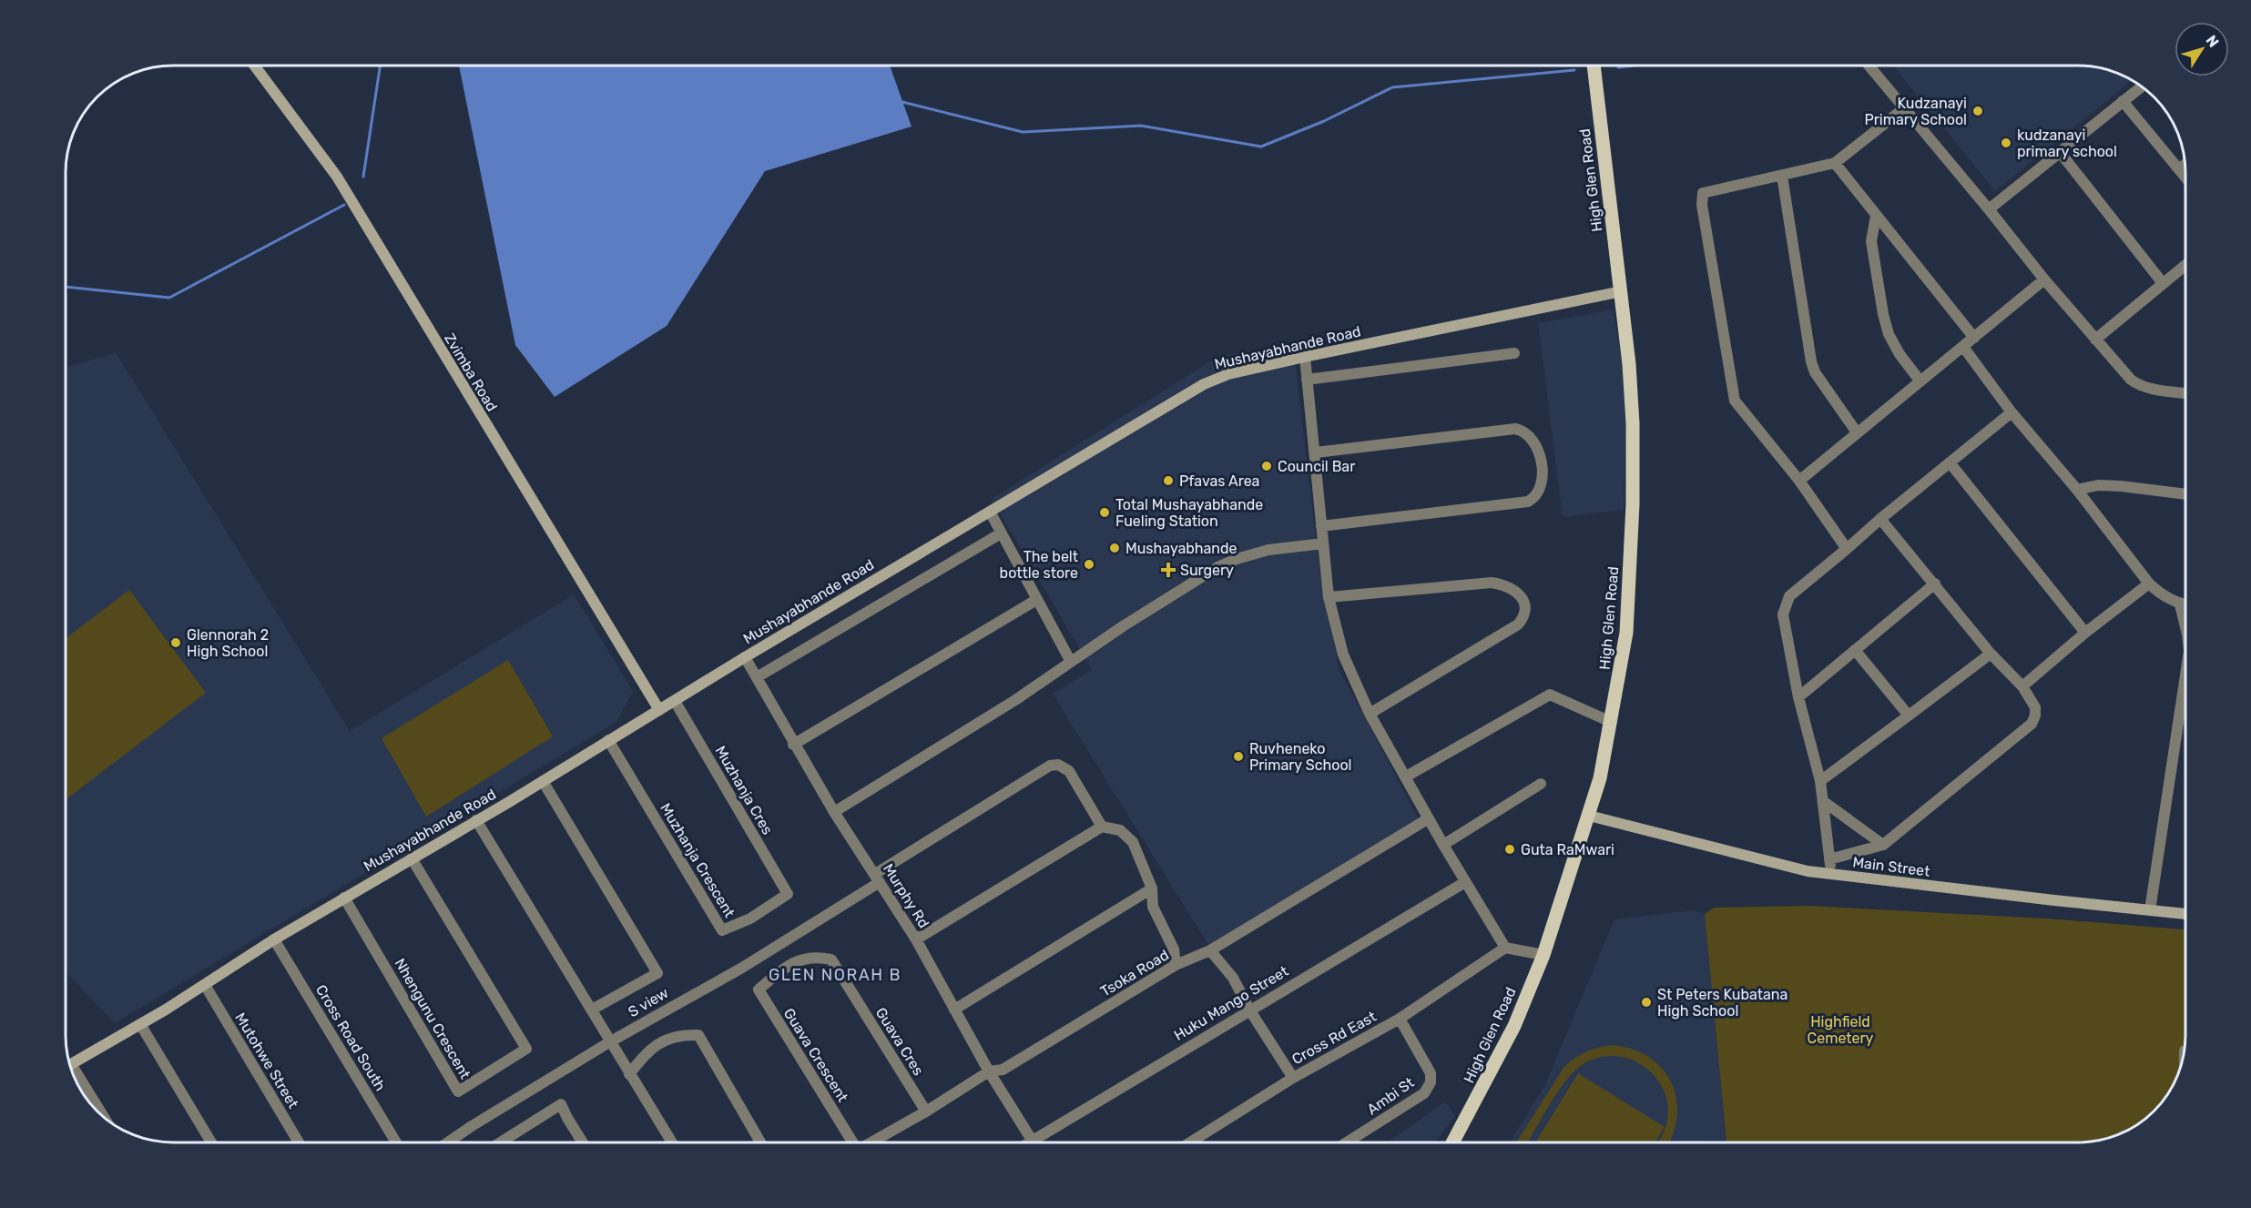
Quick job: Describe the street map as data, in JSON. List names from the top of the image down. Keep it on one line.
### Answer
{"streets":{"main road":["High Glen Road"],"street":["Mushayabhande Road","Zvimba Road","Muzhanja Cres","Muzhanja Crescent","Main Street","Murphy Rd","Tsoka Road","S view","Huku Mango Street","Nhengunu Crescent","Cross Road South","Cross Rd East","Guava Cres","Guava Crescent","Mutohwe Street","Ambi St"]},"crossings":[["High Glen Road","Mushayabhande Road"],["High Glen Road","Main Street"],["Mushayabhande Road","Zvimba Road"],["Mushayabhande Road","Muzhanja Cres"],["Mushayabhande Road","Muzhanja Crescent"],["Mushayabhande Road","Murphy Rd"],["Mushayabhande Road","Nhengunu Crescent"],["Mushayabhande Road","Cross Road South"],["Mushayabhande Road","Mutohwe Street"],["Muzhanja Cres","Muzhanja Crescent"],["Murphy Rd","Tsoka Road"],["Murphy Rd","S view"],["Murphy Rd","Huku Mango Street"],["Tsoka Road","Guava Cres"],["Cross Rd East","Ambi St"],["Guava Cres","Guava Crescent"]],"districts":["GLEN NORAH B"],"parks":["Highfield Cemetery"],"places":{"other":["Kudzanayi Primary School","kudzanayi primary school","Council Bar","Pfavas Area","Total Mushayabhande Fueling Station","Mushayabhande","The belt bottle store","Glennorah 2 High School","Ruvheneko Primary School","Guta RaMwari","St Peters Kubatana High School"],"health":["Surgery"]},"north":"top right"}
